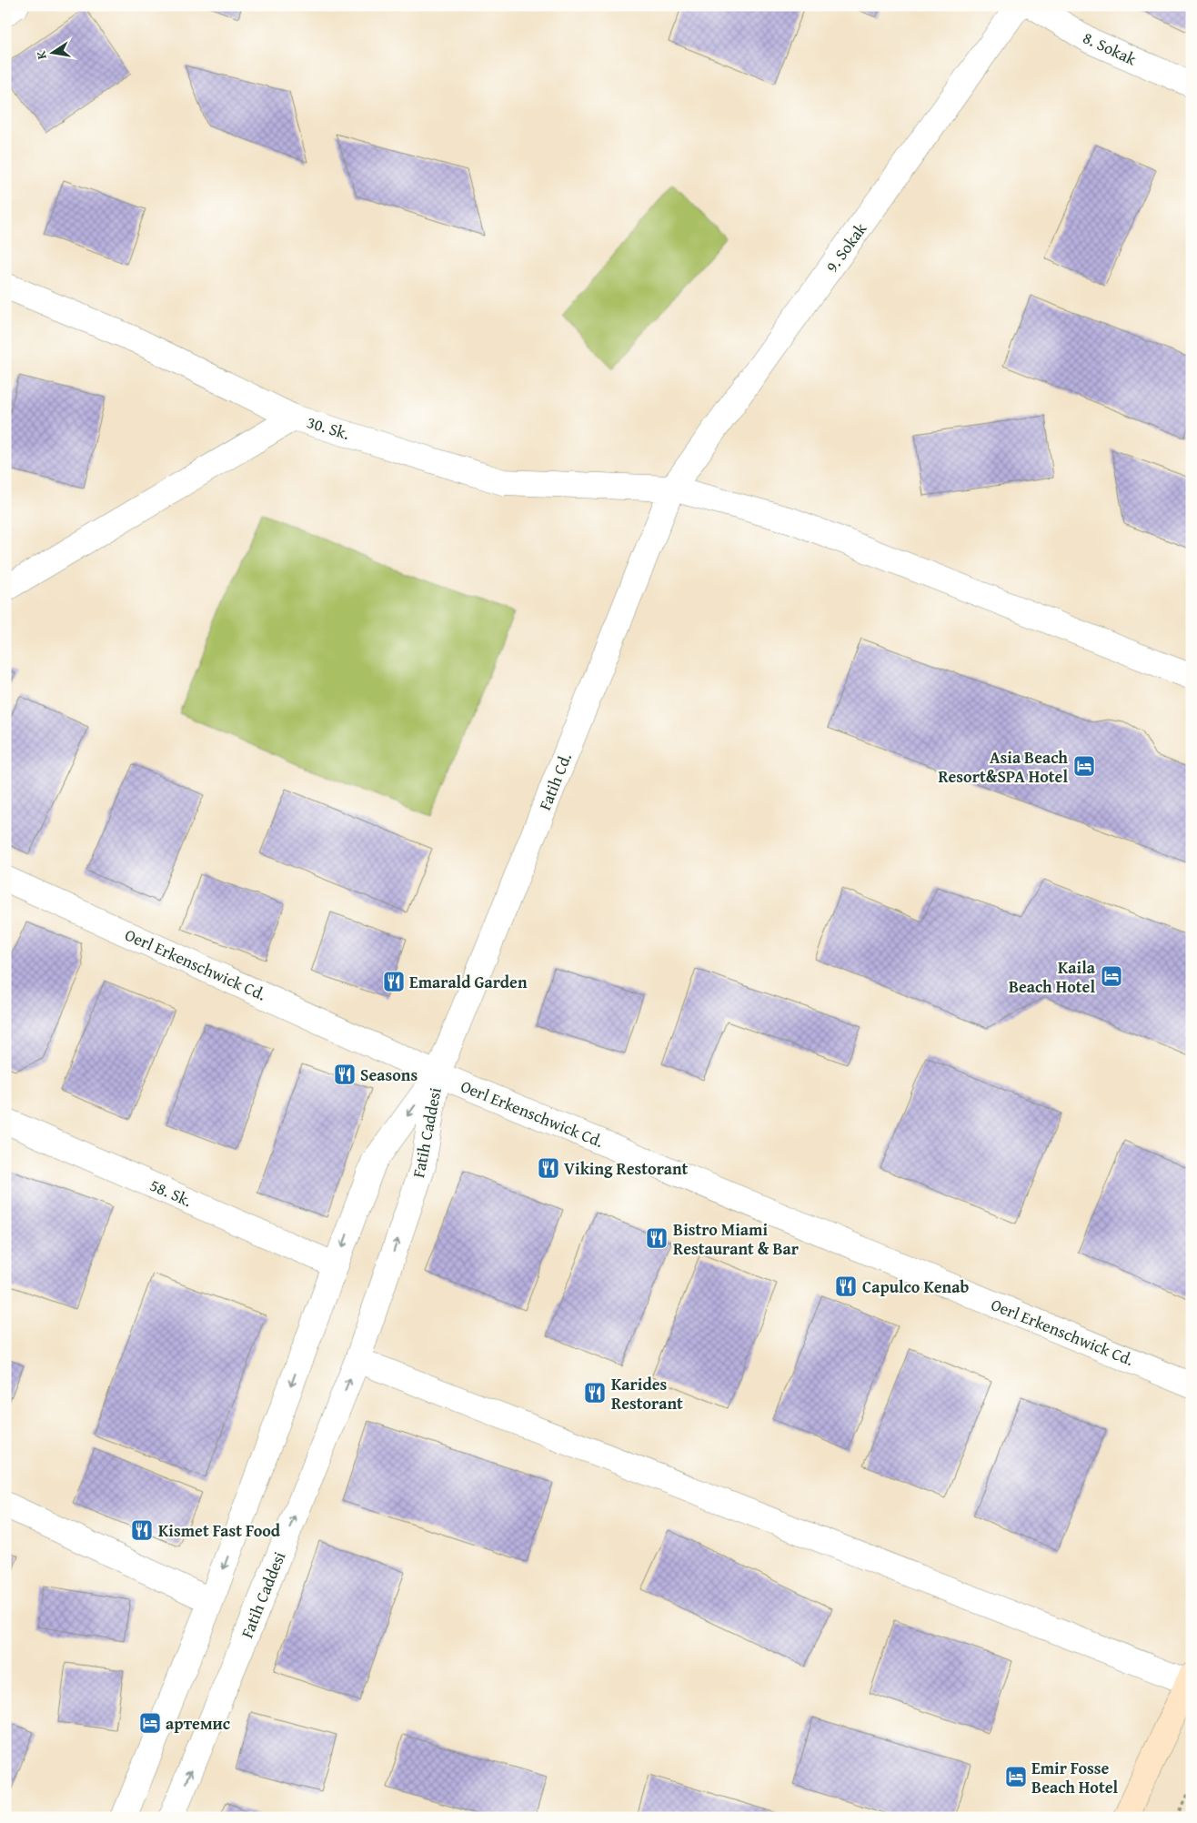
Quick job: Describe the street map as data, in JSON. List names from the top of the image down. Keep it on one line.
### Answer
{"streets":{"street":["8. Sokak","9. Sokak","30. Sk.","Fatih Cd.","Oerl Erkenschwick Cd.","Fatih Caddesi","58. Sk."]},"crossings":[["9. Sokak","30. Sk."],["9. Sokak","Fatih Cd."],["30. Sk.","Fatih Cd."],["Fatih Cd.","Oerl Erkenschwick Cd."],["Fatih Cd.","Fatih Caddesi"],["Oerl Erkenschwick Cd.","Fatih Caddesi"],["Fatih Caddesi","58. Sk."]],"places":{"hotel":["Asia Beach Resort&SPA Hotel","Kaila Beach Hotel","артемис","Emir Fosse Beach Hotel"],"restaurant":["Emarald Garden","Seasons","Viking Restorant","Bistro Miami Restaurant & Bar","Capulco Kenab","Karides Restorant","Kismet Fast Food"]},"north":"left"}
